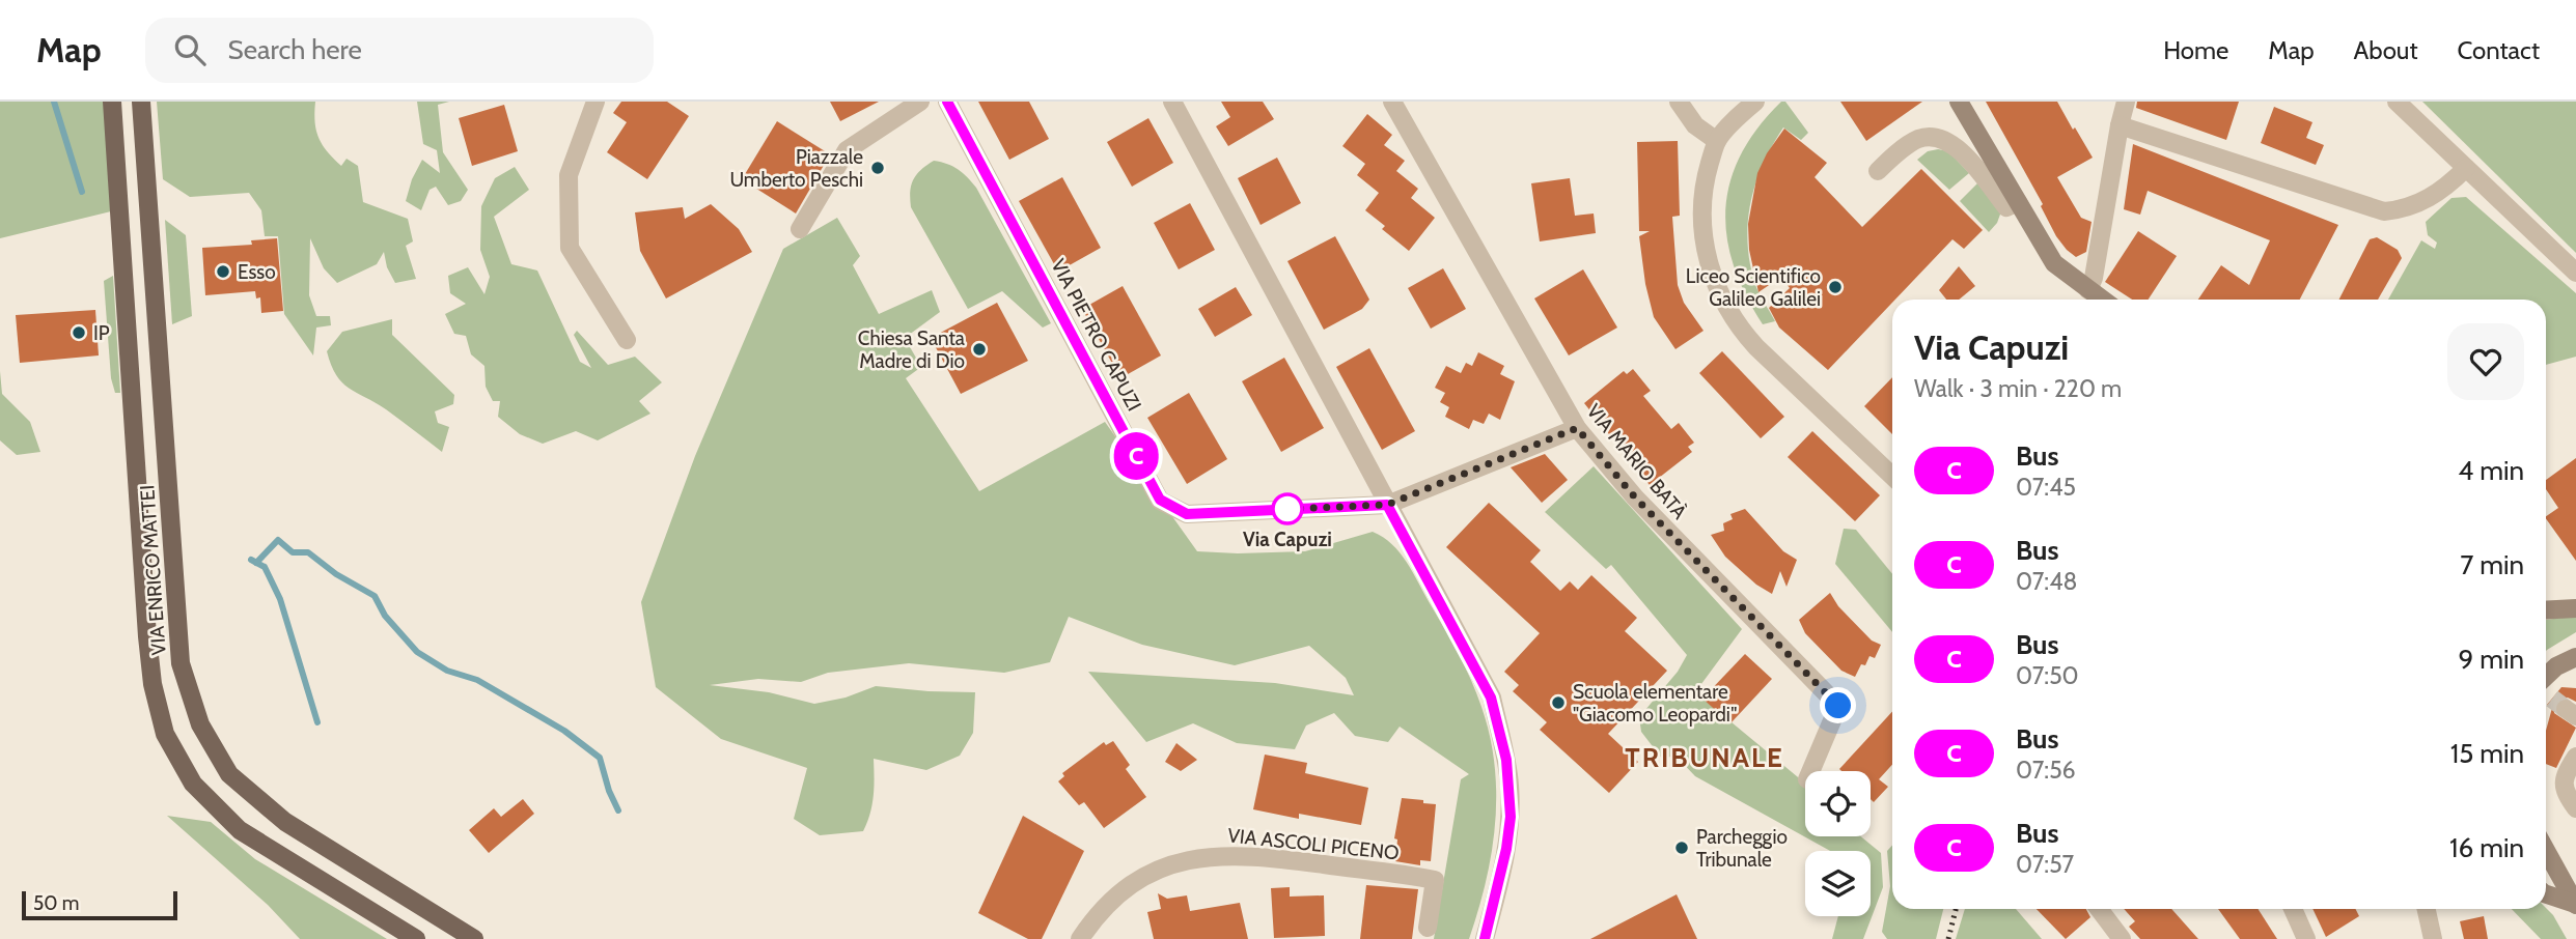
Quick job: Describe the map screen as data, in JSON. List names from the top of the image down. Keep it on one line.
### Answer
{"streets":{"main road":["VIA ENRICO MATTEI"],"street":["VIA PIETRO CAPUZI","VIA MARIO BATÀ","VIA ASCOLI PICENO"]},"crossings":[["VIA PIETRO CAPUZI","VIA MARIO BATÀ"]],"districts":["TRIBUNALE"],"places":["Piazzale Umberto Peschi","Esso","Liceo Scientifico Galileo Galilei","IP","Chiesa Santa Madre di Dio","Via Capuzi","Scuola elementare \"Giacomo Leopardi\"","Parcheggio Tribunale"],"lines":["bus line C"],"scale_bar":"50 m","page":{"header":"Map","search":"Search here","nav":["Home","Map","About","Contact"],"on_map":"C","heading":["Via Capuzi","Walk · 3 min · 220 m"],"list":[{"mark":"C","name":"Bus","note":"07:45","value":"4 min"},{"mark":"C","name":"Bus","note":"07:48","value":"7 min"},{"mark":"C","name":"Bus","note":"07:50","value":"9 min"},{"mark":"C","name":"Bus","note":"07:56","value":"15 min"},{"mark":"C","name":"Bus","note":"07:57","value":"16 min"}],"scale":"50 m"}}
